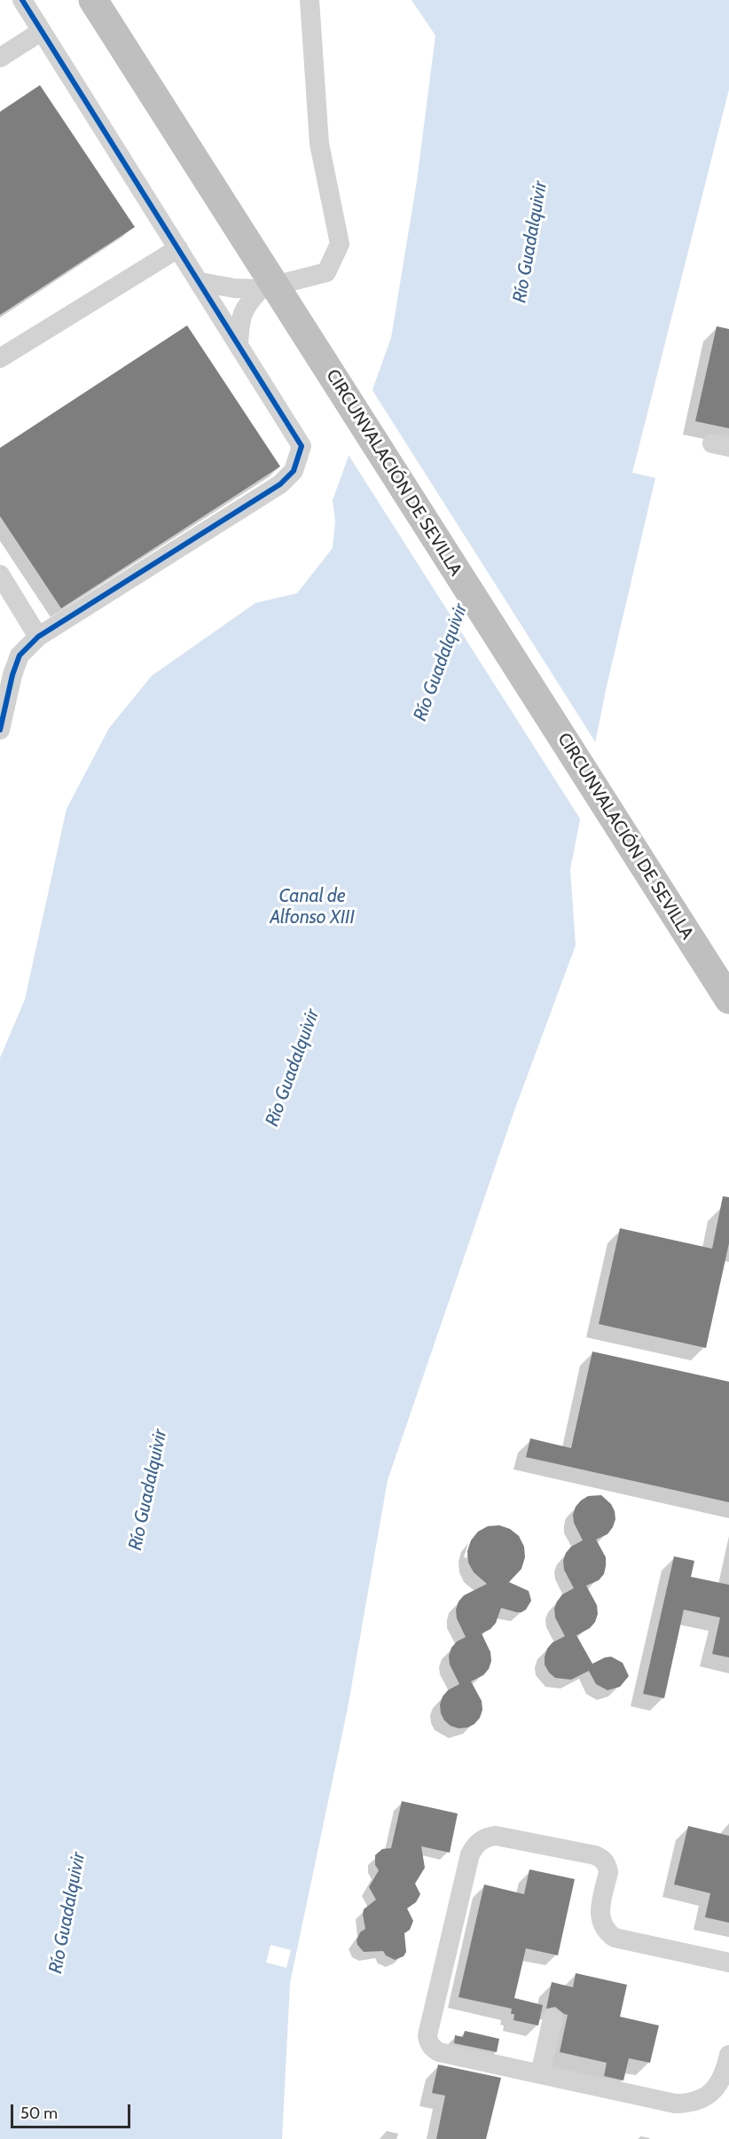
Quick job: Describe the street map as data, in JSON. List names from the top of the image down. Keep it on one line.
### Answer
{"streets":{"highway":["CIRCUNVALACIÓN DE SEVILLA"]},"water":["Río Guadalquivir","Canal de Alfonso XIII"],"scale_bar":"50 m"}
